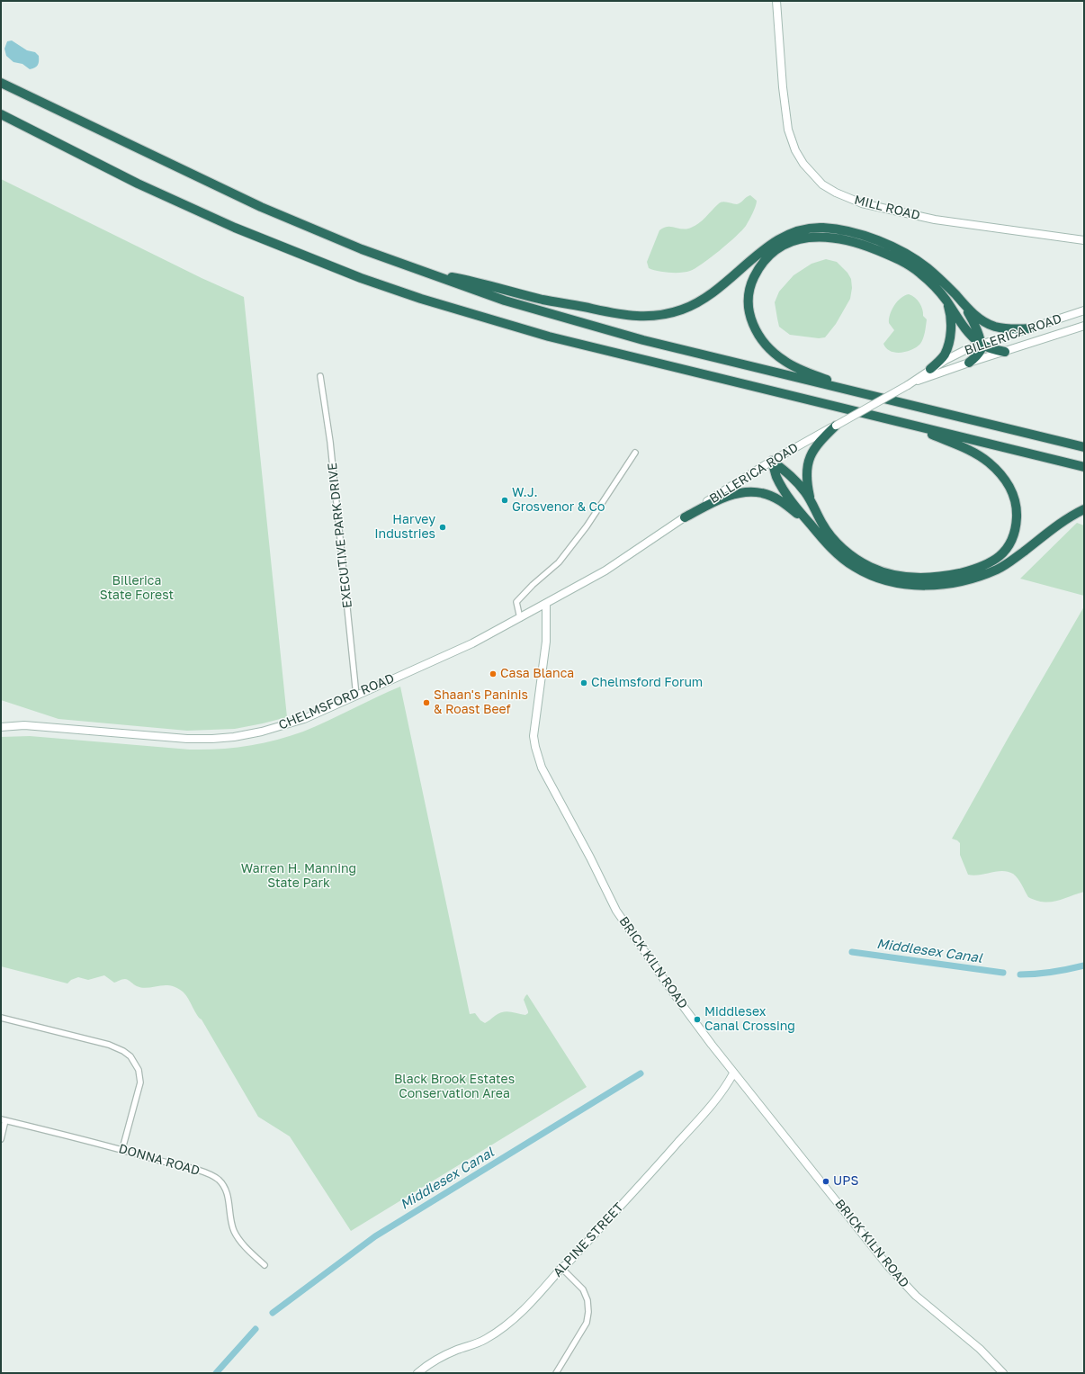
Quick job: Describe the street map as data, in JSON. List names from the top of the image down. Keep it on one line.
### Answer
{"streets":{"main road":["MILL ROAD","BILLERICA ROAD","CHELMSFORD ROAD","BRICK KILN ROAD","ALPINE STREET"],"street":["EXECUTIVE PARK DRIVE","DONNA ROAD"]},"crossings":[["BILLERICA ROAD","CHELMSFORD ROAD"],["EXECUTIVE PARK DRIVE","CHELMSFORD ROAD"],["CHELMSFORD ROAD","BRICK KILN ROAD"],["BRICK KILN ROAD","ALPINE STREET"]],"water":["Middlesex Canal"],"parks":["Billerica State Forest","Warren H. Manning State Park","Black Brook Estates Conservation Area"],"places":["W.J. Grosvenor & Co","Harvey Industries","Casa Blanca","Chelmsford Forum","Shaan's Paninis & Roast Beef","Middlesex Canal Crossing","UPS"]}
